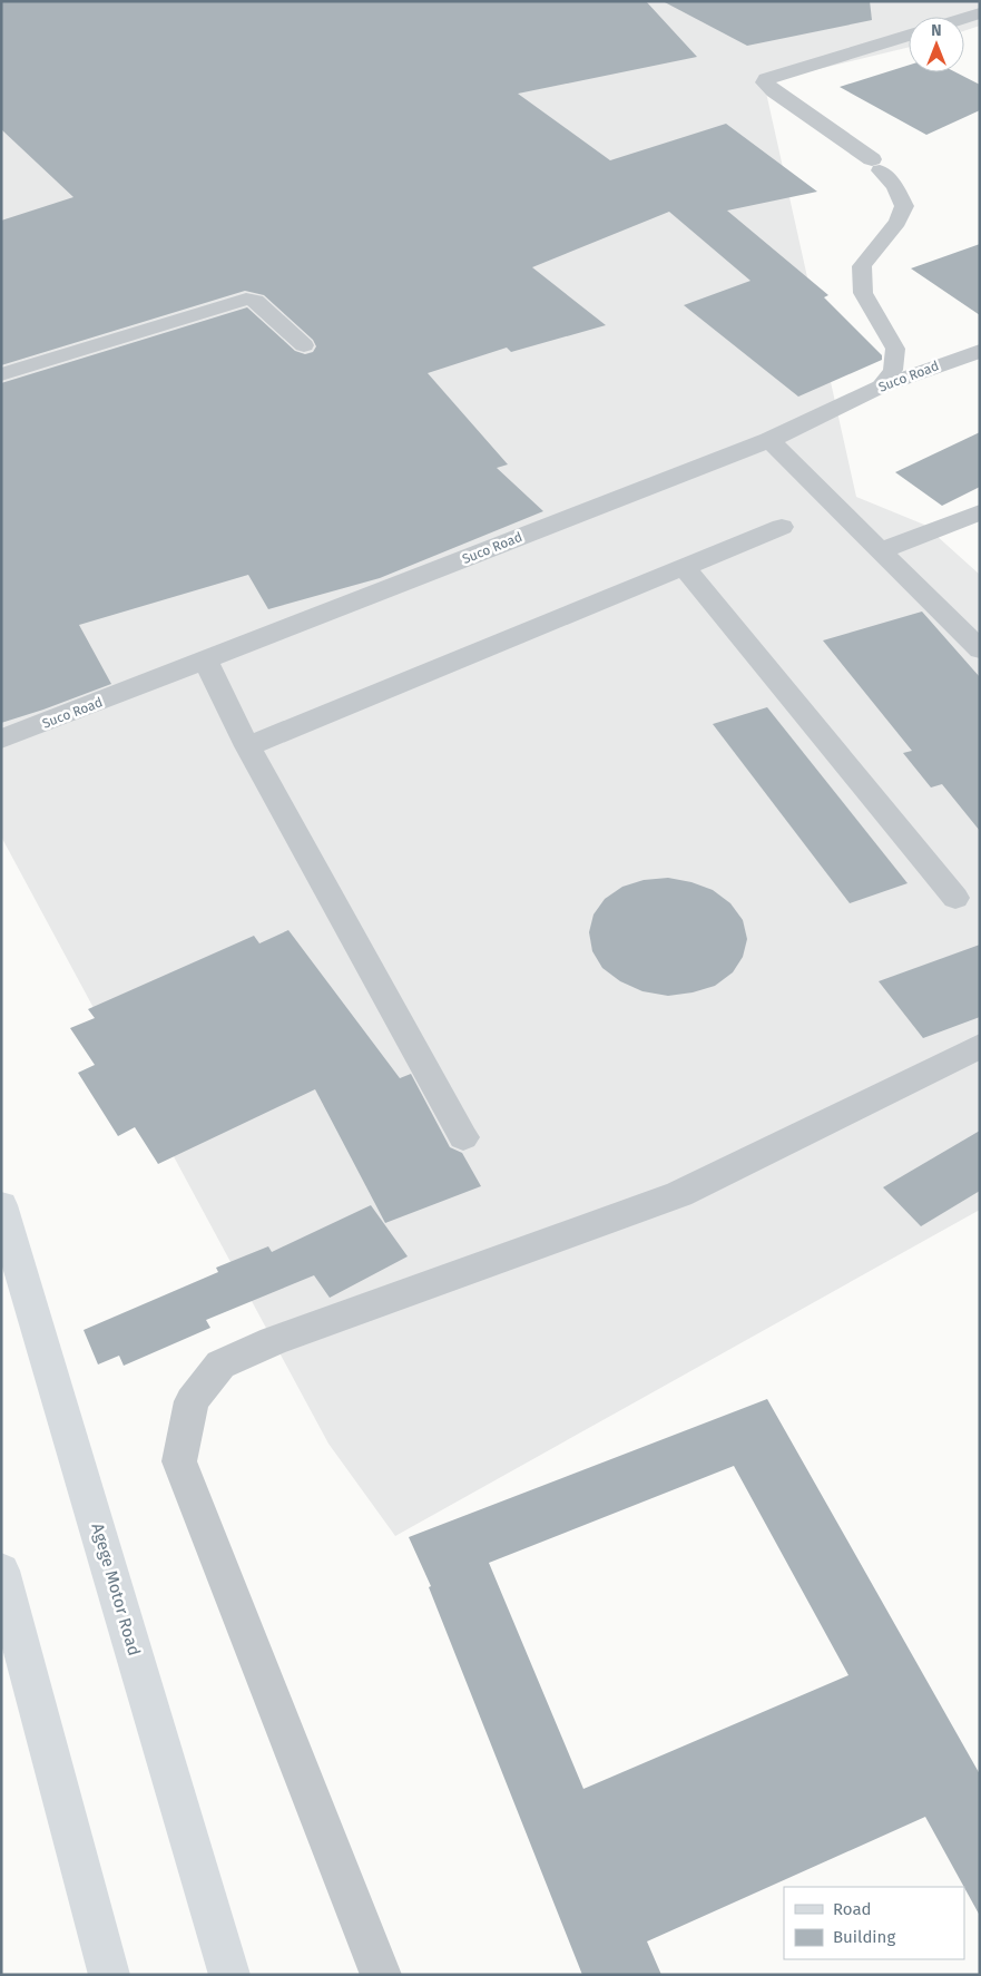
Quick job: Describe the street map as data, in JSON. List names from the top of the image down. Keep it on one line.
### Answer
{"streets":{"main road":["Agege Motor Road"],"street":["Suco Road"]},"legend":["Road","Building"],"north":"top"}
